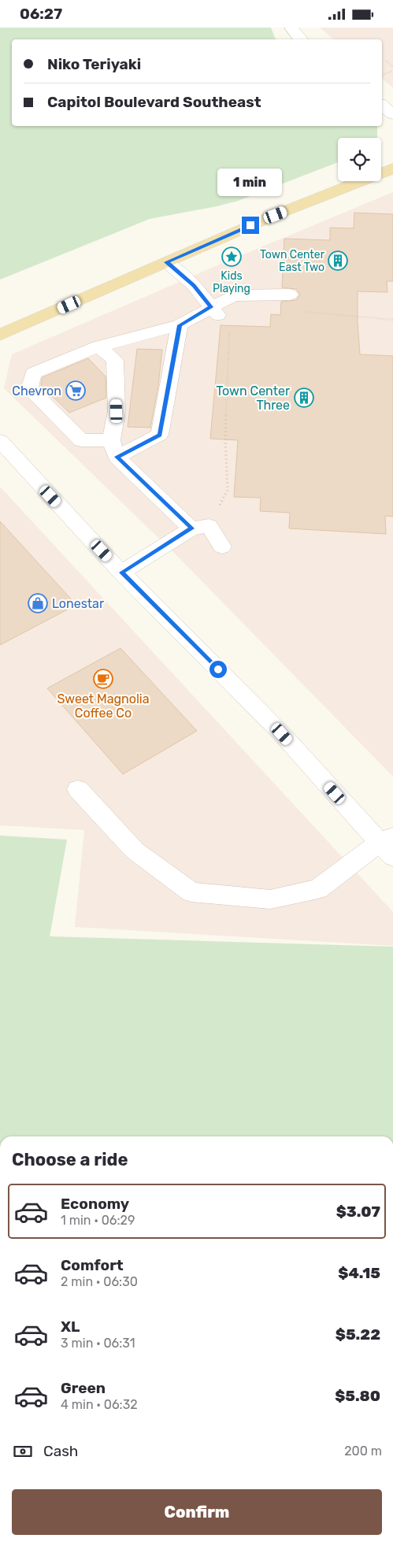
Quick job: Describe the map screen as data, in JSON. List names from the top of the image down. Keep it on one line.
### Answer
{"places":{"place":["Kids Playing"],"building":["Town Center East Two","Town Center Three"],"supermarket":["Chevron"],"shop":["Lonestar"],"cafe":["Sweet Magnolia Coffee Co"]},"page":{"status":"06:27","banner":["Niko Teriyaki","Capitol Boulevard Southeast"],"bubble":"1 min","heading":"Choose a ride","list":[{"name":"Economy","note":"1 min · 06:29","value":"$3.07"},{"name":"Comfort","note":"2 min · 06:30","value":"$4.15"},{"name":"XL","note":"3 min · 06:31","value":"$5.22"},{"name":"Green","note":"4 min · 06:32","value":"$5.80"}],"pay":["Cash","200 m"],"buttons":"Confirm"}}
